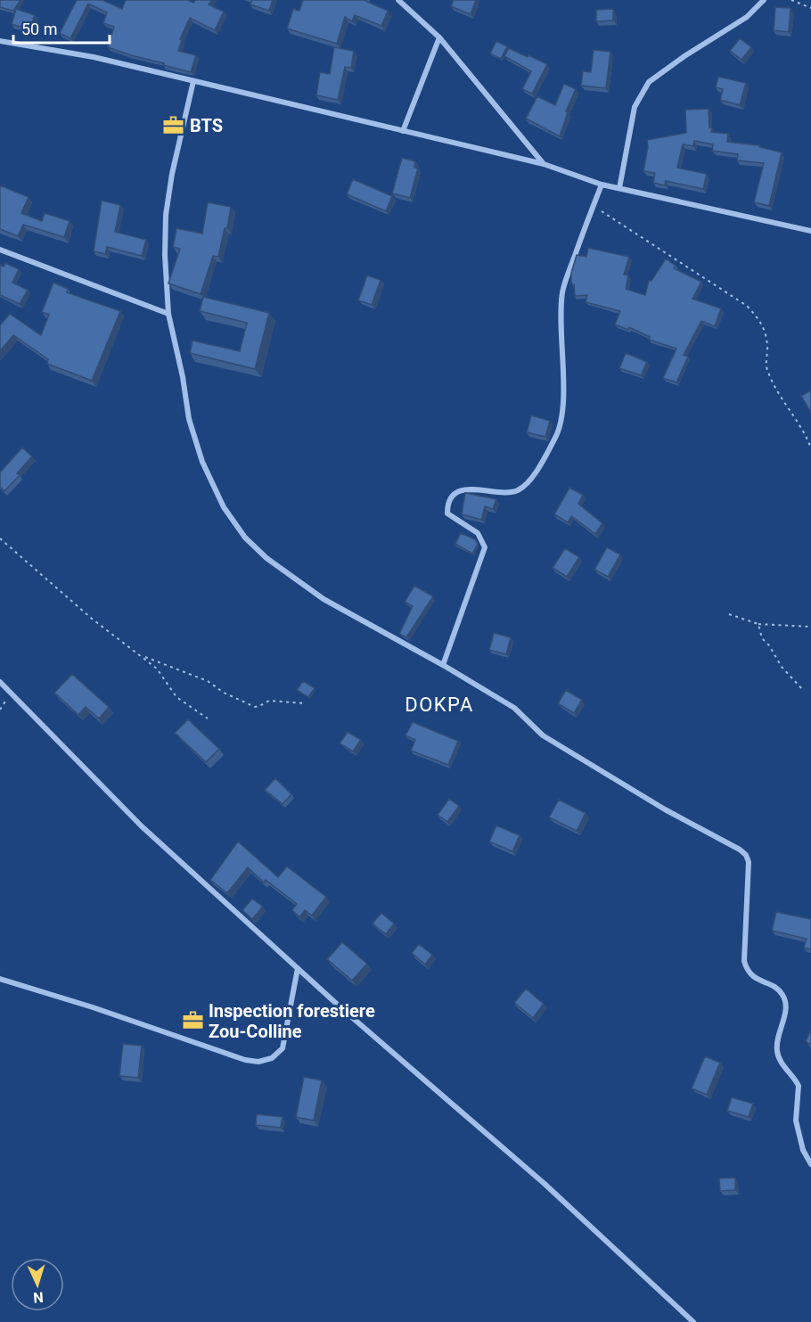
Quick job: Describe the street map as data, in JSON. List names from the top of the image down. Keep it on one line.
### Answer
{"districts":["DOKPA"],"places":{"office":["BTS","Inspection forestiere Zou-Colline"]},"scale_bar":"50 m","north":"bottom"}
